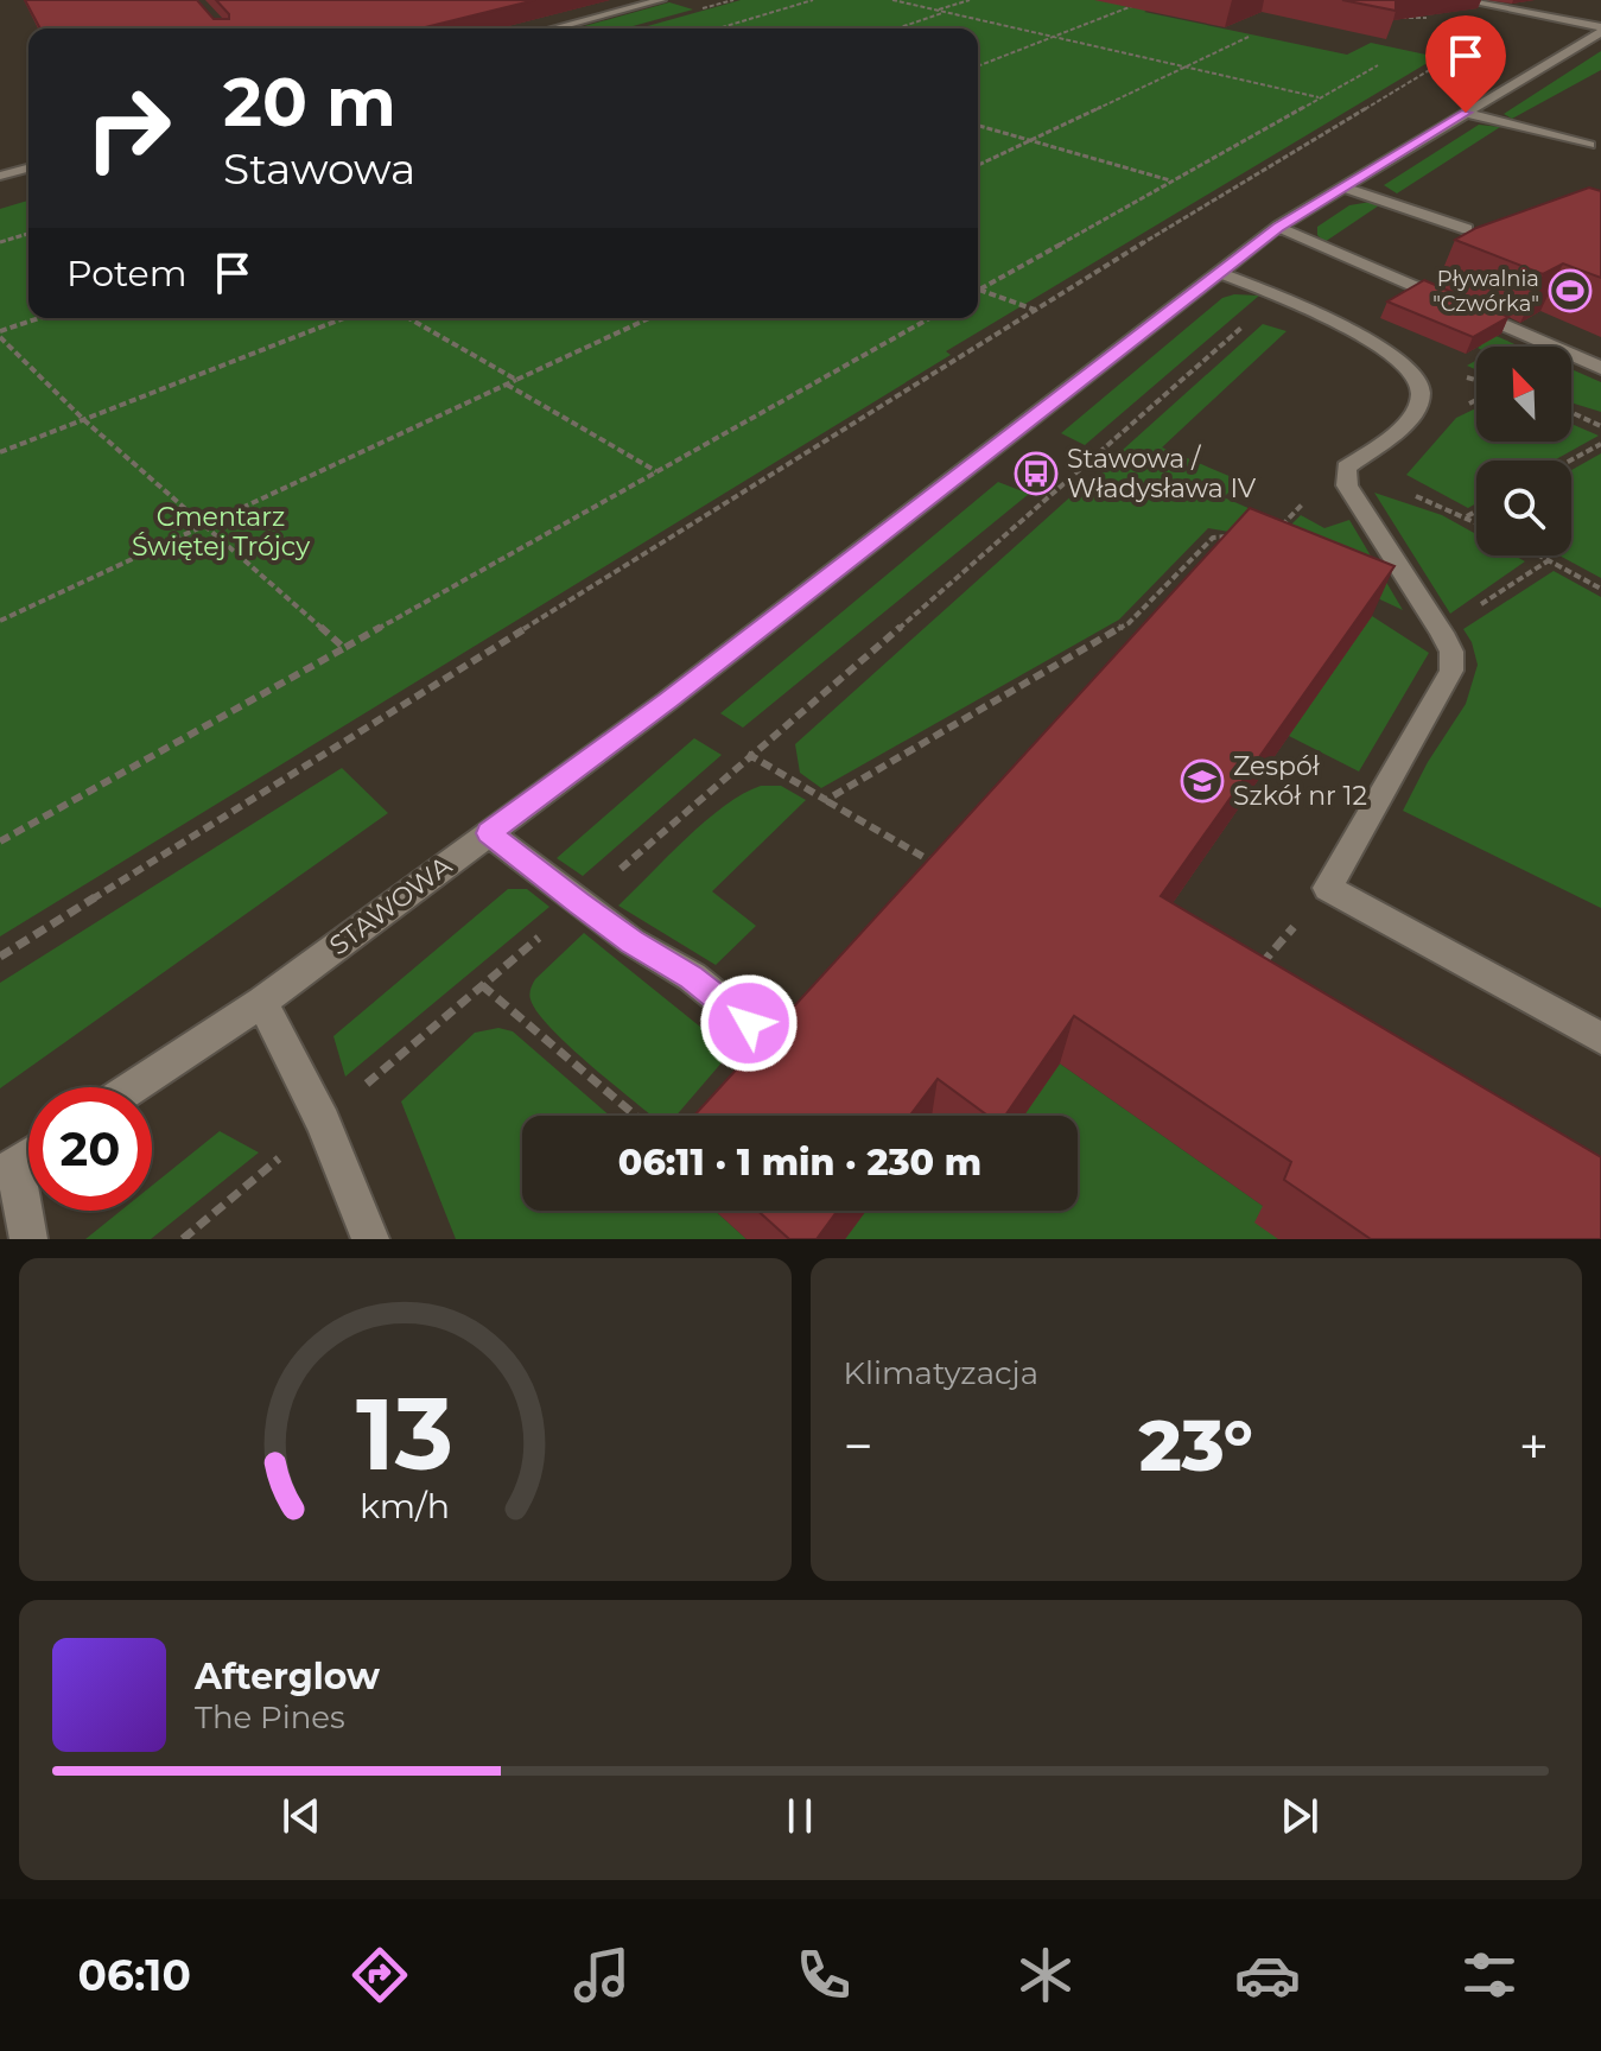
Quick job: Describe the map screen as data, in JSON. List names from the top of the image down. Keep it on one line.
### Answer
{"streets":{"street":["STAWOWA"]},"parks":["Cmentarz Świętej Trójcy"],"places":{"sports":["Pływalnia \"Czwórka\""],"bus stop":["Stawowa / Władysława IV"],"school or university":["Zespół Szkół nr 12"]},"north":"top left","page":{"turn":["20 m","Stawowa"],"then":"Potem","limit":"20","trip":"06:11 · 1 min · 230 m","tile":"Klimatyzacja","heat":["−","23°","+"],"song":["Afterglow","The Pines"],"tabs":"06:10","gauge":["13","km/h"]}}
